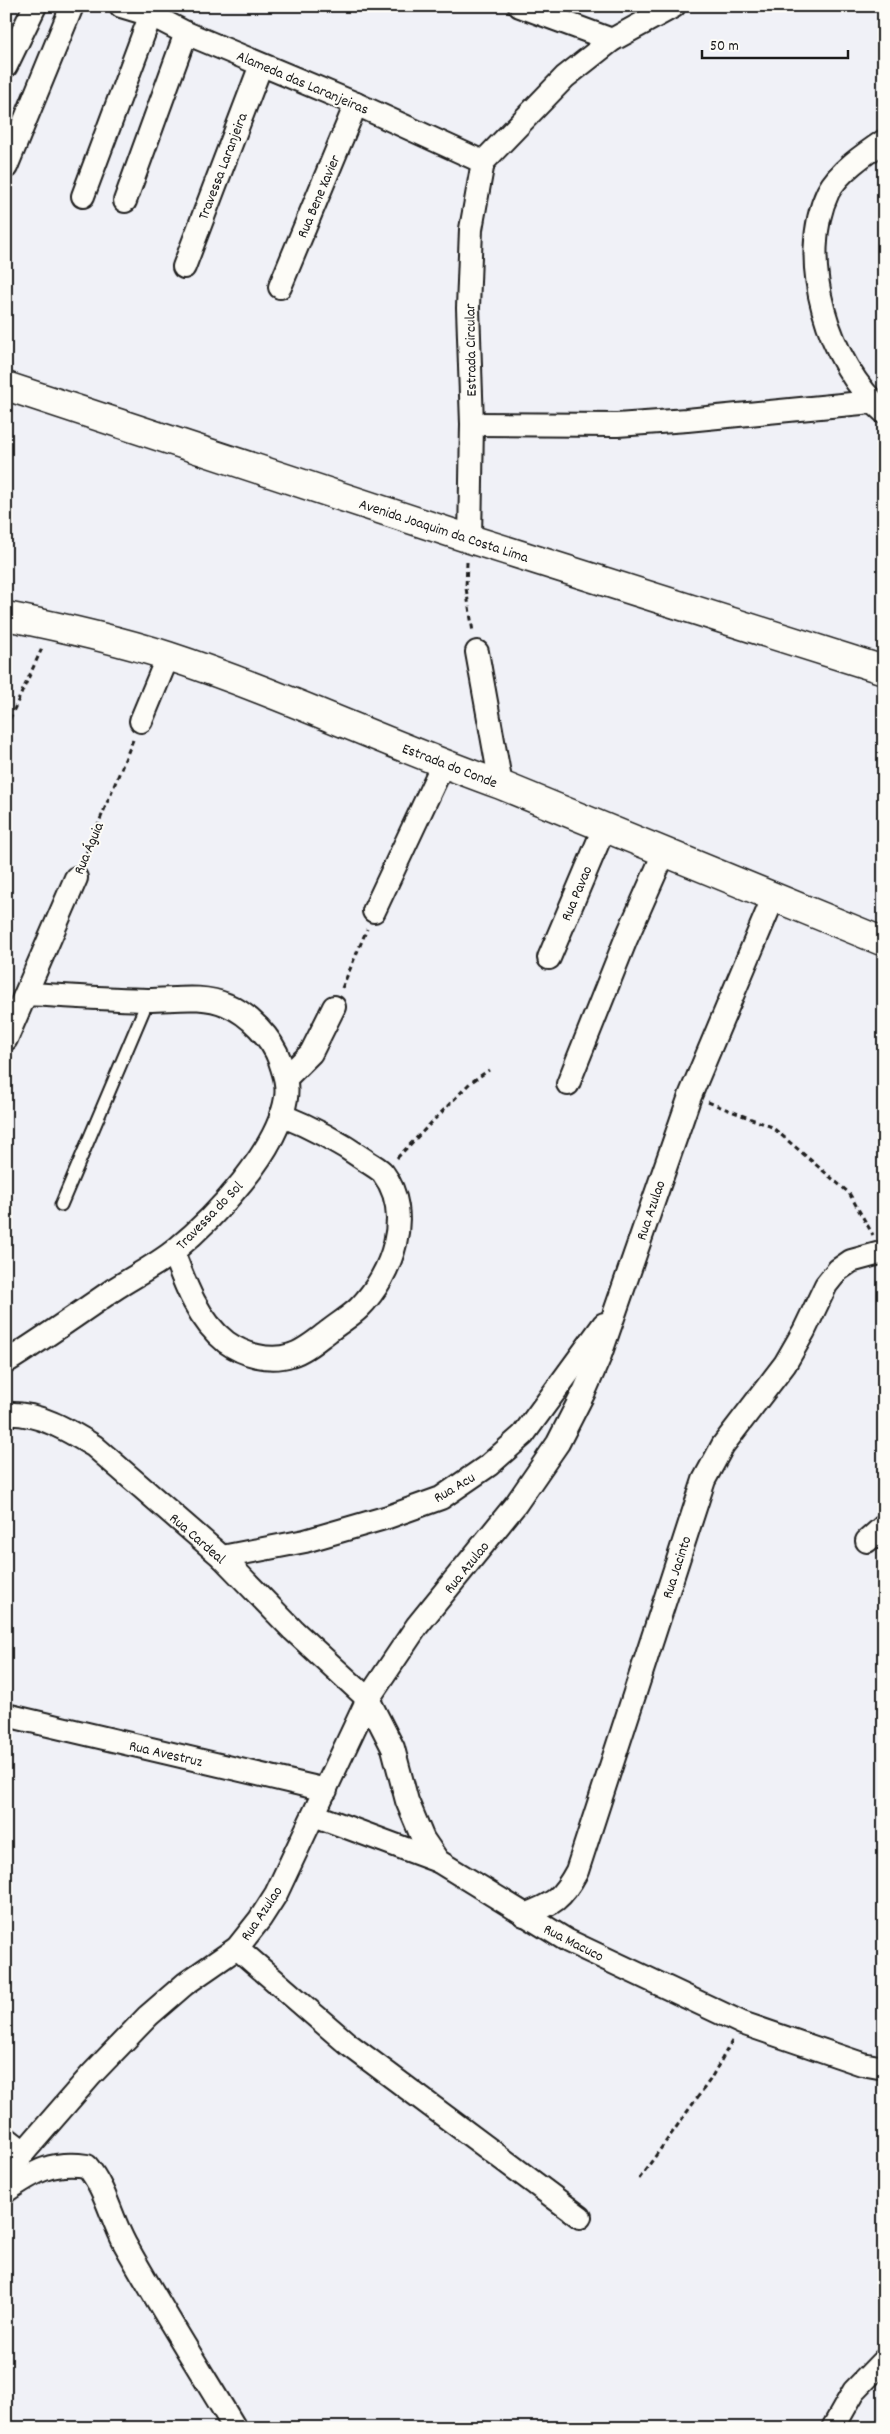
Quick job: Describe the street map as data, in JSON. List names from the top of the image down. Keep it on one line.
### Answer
{"streets":{"street":["Alameda das Laranjeiras","Travessa Laranjeira","Rua Bene Xavier","Estrada Circular","Avenida Joaquim da Costa Lima","Estrada do Conde","Rua Águia","Rua Pavao","Rua Azulao","Travessa do Sol","Rua Acu","Rua Cardeal","Rua Jacinto","Rua Avestruz","Rua Macuco"]},"crossings":[["Alameda das Laranjeiras","Travessa Laranjeira"],["Alameda das Laranjeiras","Rua Bene Xavier"],["Alameda das Laranjeiras","Estrada Circular"],["Estrada Circular","Avenida Joaquim da Costa Lima"],["Estrada do Conde","Rua Pavao"],["Estrada do Conde","Rua Azulao"],["Rua Águia","Travessa do Sol"],["Rua Azulao","Rua Acu"],["Rua Azulao","Rua Cardeal"],["Rua Azulao","Rua Avestruz"],["Rua Azulao","Rua Macuco"],["Rua Acu","Rua Cardeal"],["Rua Cardeal","Rua Macuco"],["Rua Jacinto","Rua Macuco"]],"scale_bar":"50 m"}
